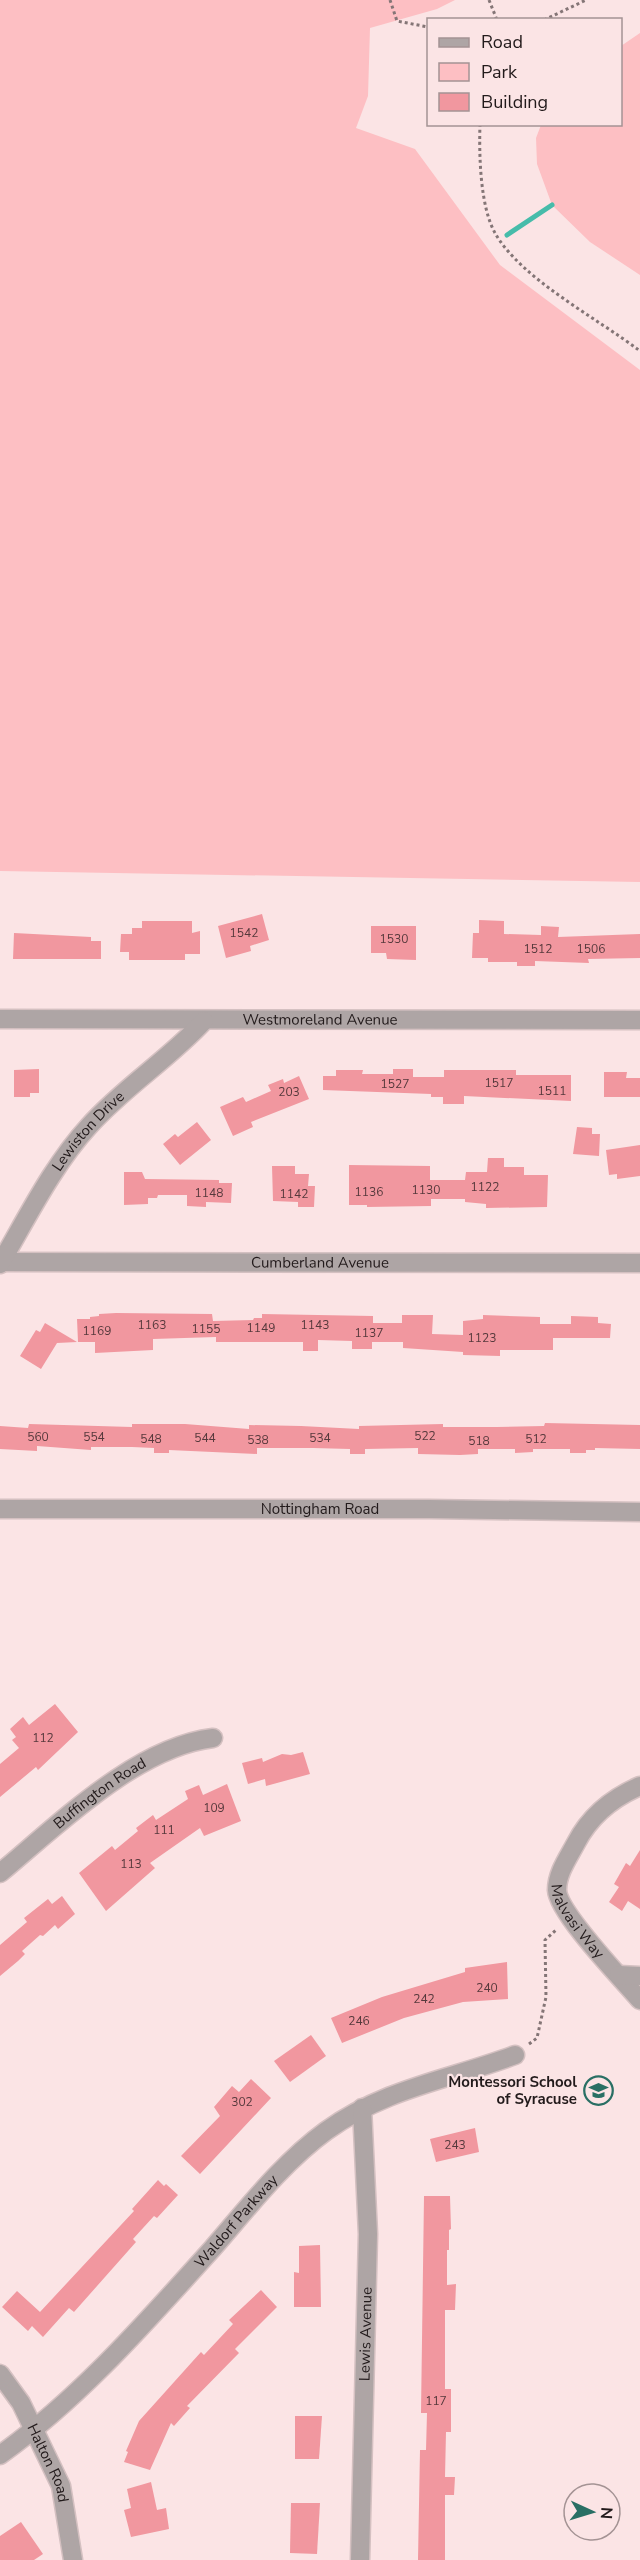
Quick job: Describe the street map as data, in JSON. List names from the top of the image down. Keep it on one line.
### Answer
{"streets":{"street":["Westmoreland Avenue","Lewiston Drive","Cumberland Avenue","Nottingham Road","Buffington Road","Malvasi Way","Waldorf Parkway","Lewis Avenue","Halton Road"]},"crossings":[["Westmoreland Avenue","Lewiston Drive"],["Lewiston Drive","Cumberland Avenue"],["Waldorf Parkway","Lewis Avenue"],["Waldorf Parkway","Halton Road"]],"places":{"school or university":["Montessori School of Syracuse"]},"house_numbers":["1542","1530","1512","1506","1517","1527","1511","203","1122","1130","1136","1148","1142","1163","1143","1149","1155","1169","1137","1123","522","560","554","544","534","548","512","538","518","112","109","111","113","240","242","246","302","243","117"],"legend":["Road","Park","Building"],"north":"right"}
